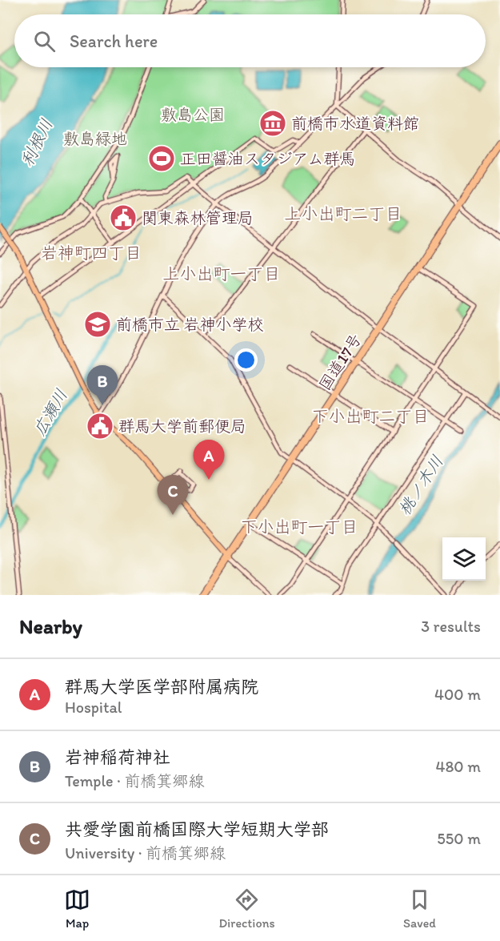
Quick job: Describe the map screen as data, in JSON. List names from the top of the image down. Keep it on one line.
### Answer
{"streets":{"highway":["国道17号"]},"districts":["上小出町二丁目","岩神町四丁目","上小出町一丁目","下小出町二丁目","下小出町一丁目"],"water":["利根川","広瀬川","桃ノ木川"],"parks":["敷島公園","敷島緑地"],"places":{"museum":["前橋市水道資料館"],"sports":["正田醤油スタジアム群馬"],"public building":["関東森林管理局","群馬大学前郵便局"],"school or university":["前橋市立 岩神小学校"]},"page":{"search":"Search here","pins":["B","A","C"],"heading":["Nearby","3 results"],"list":[{"mark":"A","name":"群馬大学医学部附属病院","note":"Hospital","value":"400 m"},{"mark":"B","name":"岩神稲荷神社","note":"Temple · 前橋箕郷線","value":"480 m"},{"mark":"C","name":"共愛学園前橋国際大学短期大学部","note":"University · 前橋箕郷線","value":"550 m"}],"nav":["Map","Directions","Saved"]}}
